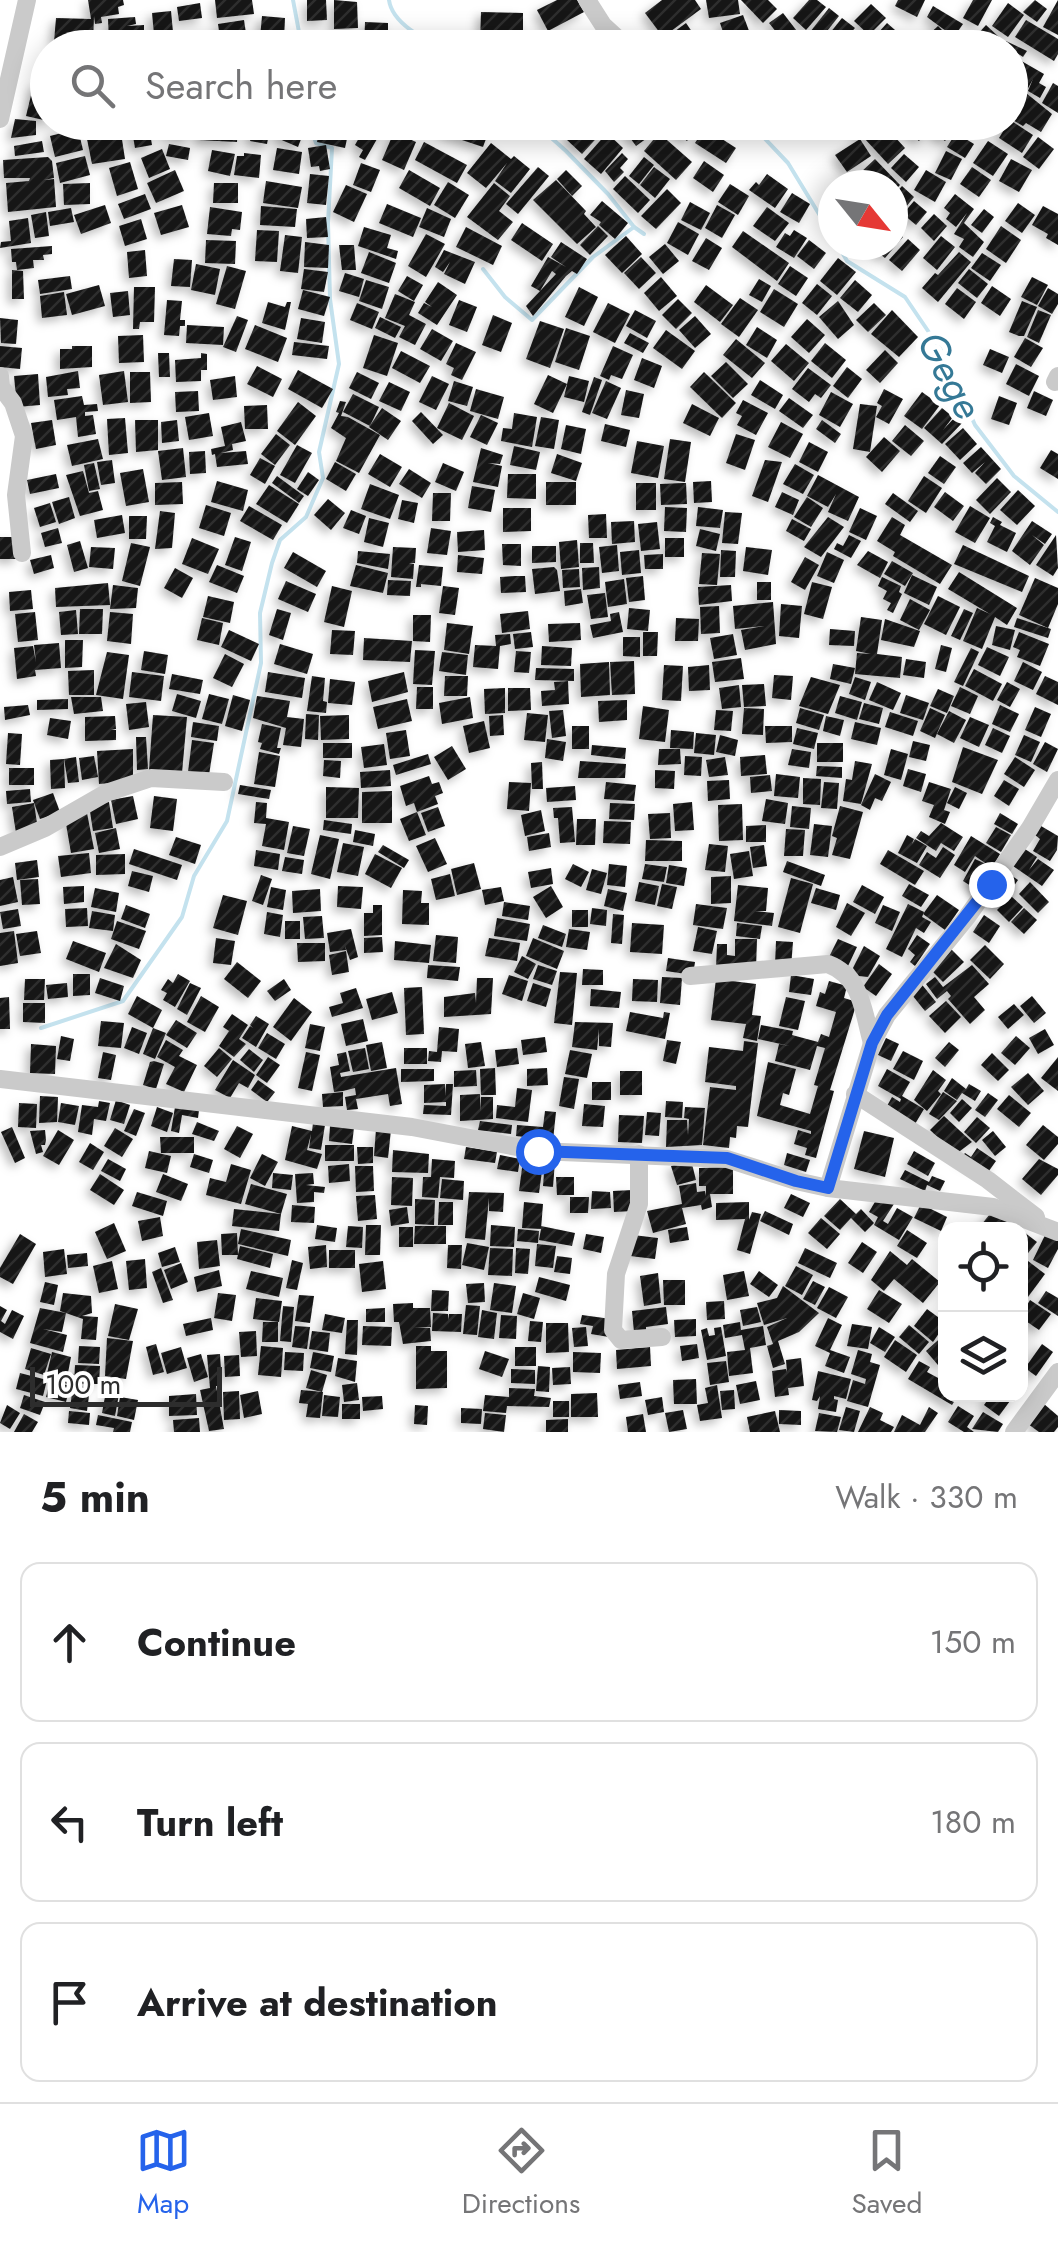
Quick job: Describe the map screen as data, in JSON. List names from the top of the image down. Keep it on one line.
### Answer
{"water":["Gege"],"scale_bar":"100 m","north":"bottom right","page":{"search":"Search here","scale":"100 m","heading":["5 min","Walk · 330 m"],"list":[["Continue","150 m"],["Turn left","180 m"],"Arrive at destination"],"nav":["Map","Directions","Saved"]}}
